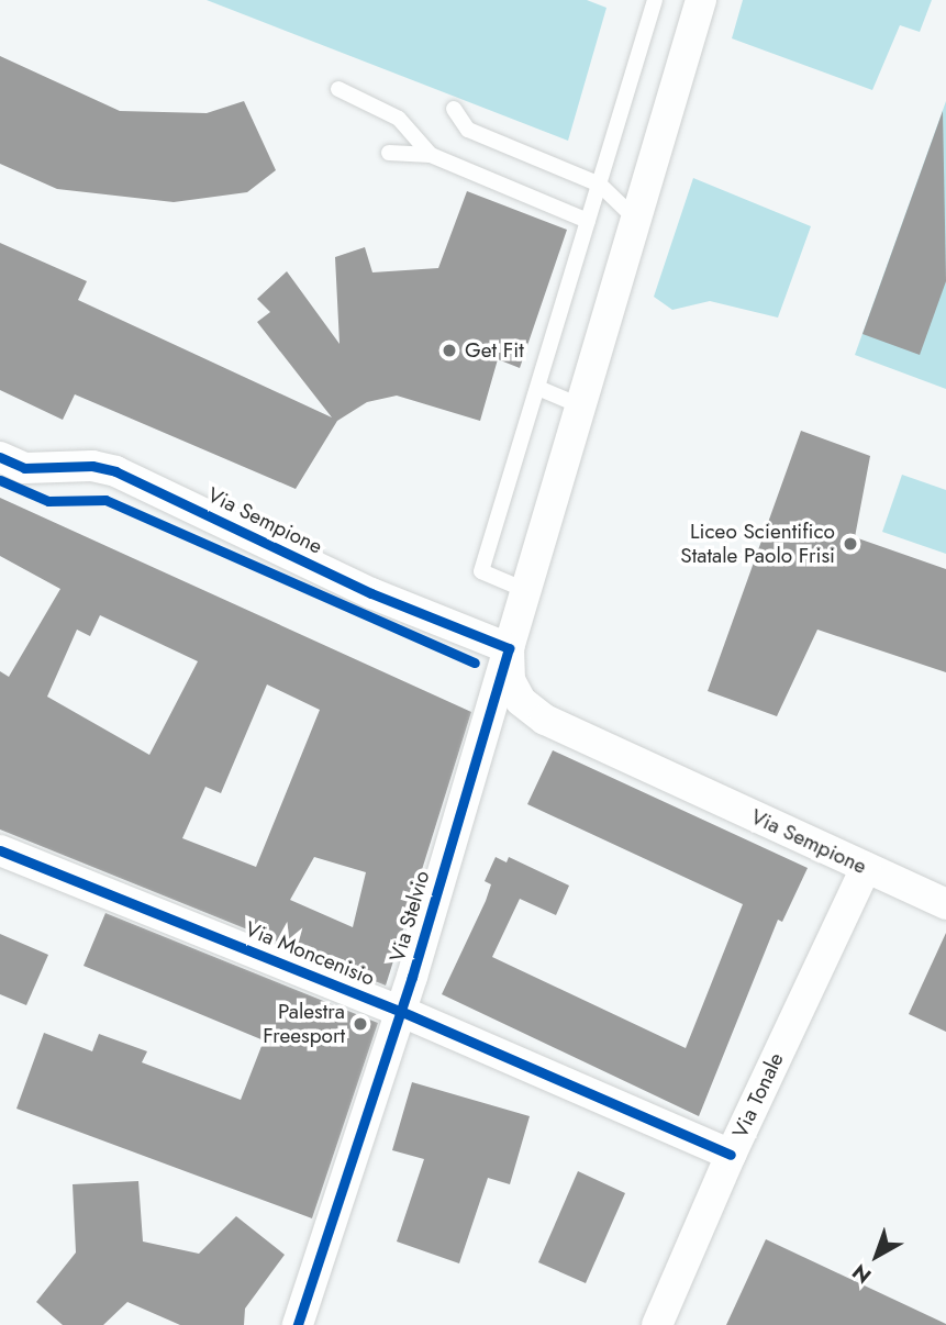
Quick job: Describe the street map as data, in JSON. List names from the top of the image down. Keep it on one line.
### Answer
{"streets":{"street":["Via Sempione","Via Stelvio","Via Moncenisio","Via Tonale"]},"crossings":[["Via Sempione","Via Stelvio"],["Via Sempione","Via Tonale"],["Via Stelvio","Via Moncenisio"],["Via Moncenisio","Via Tonale"]],"places":["Get Fit","Liceo Scientifico Statale Paolo Frisi","Palestra Freesport"],"north":"bottom left"}
